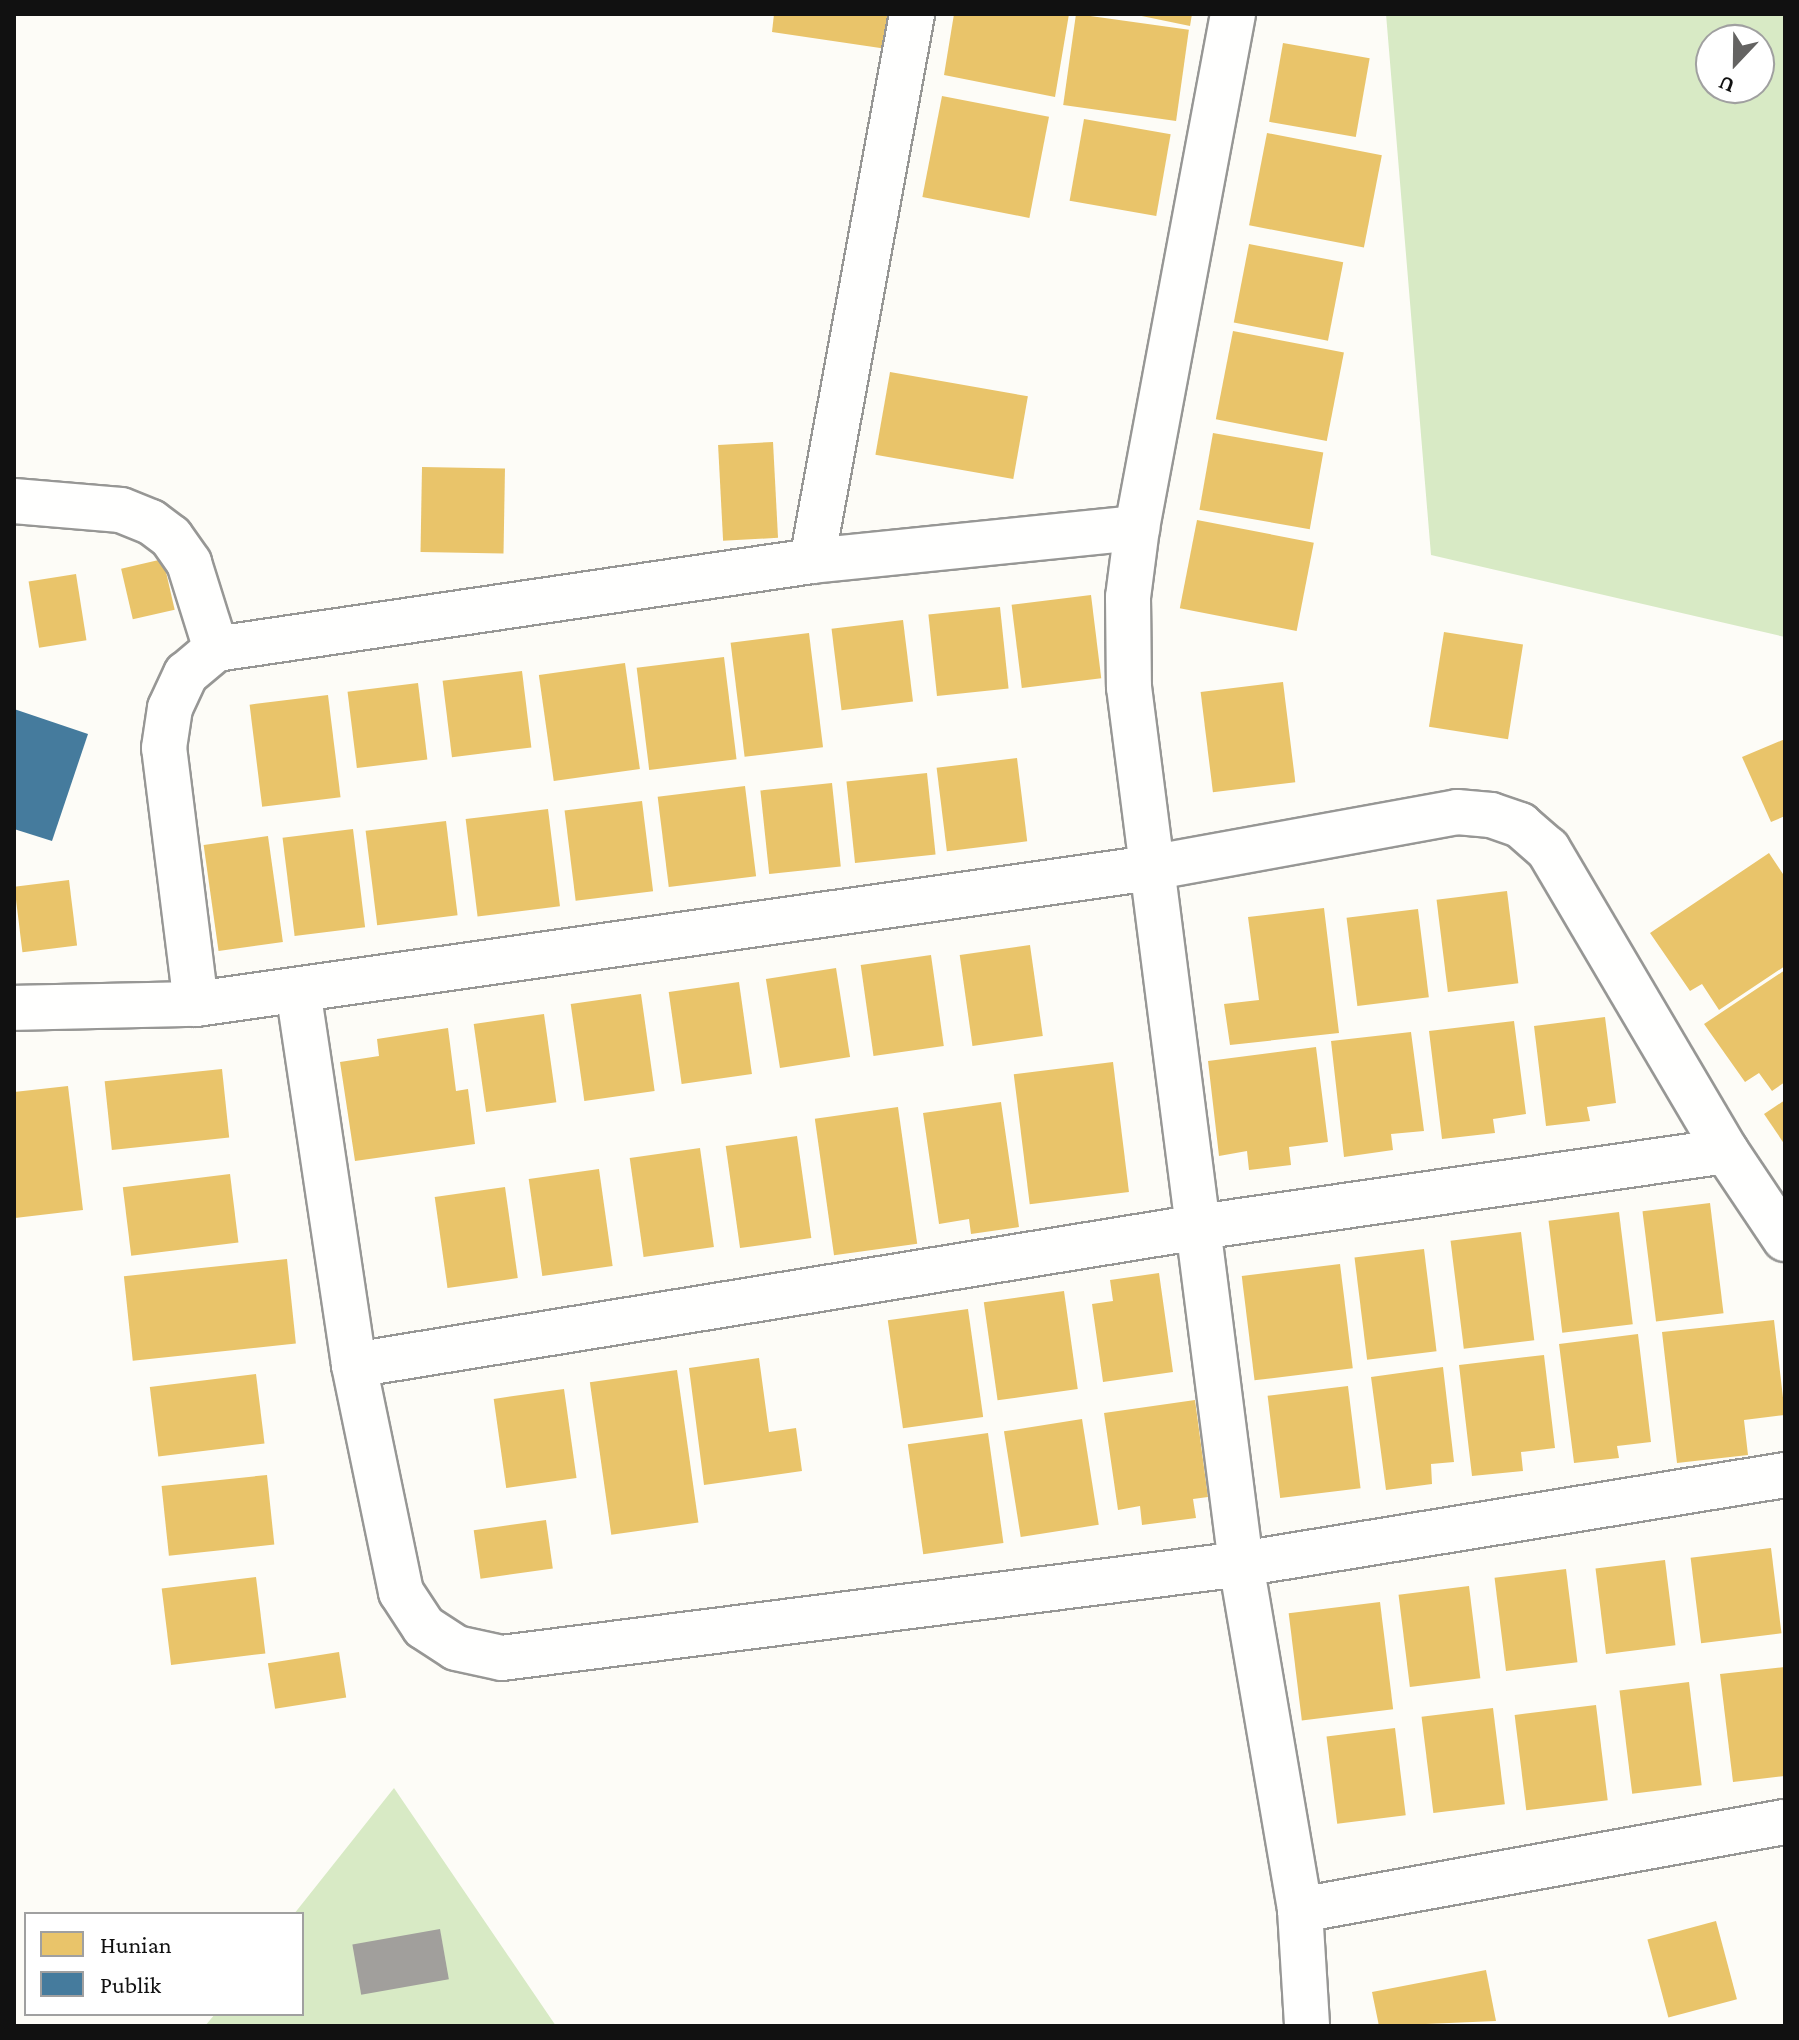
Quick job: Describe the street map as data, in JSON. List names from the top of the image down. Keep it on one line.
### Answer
{"legend":["Hunian","Publik"],"north":"bottom"}
